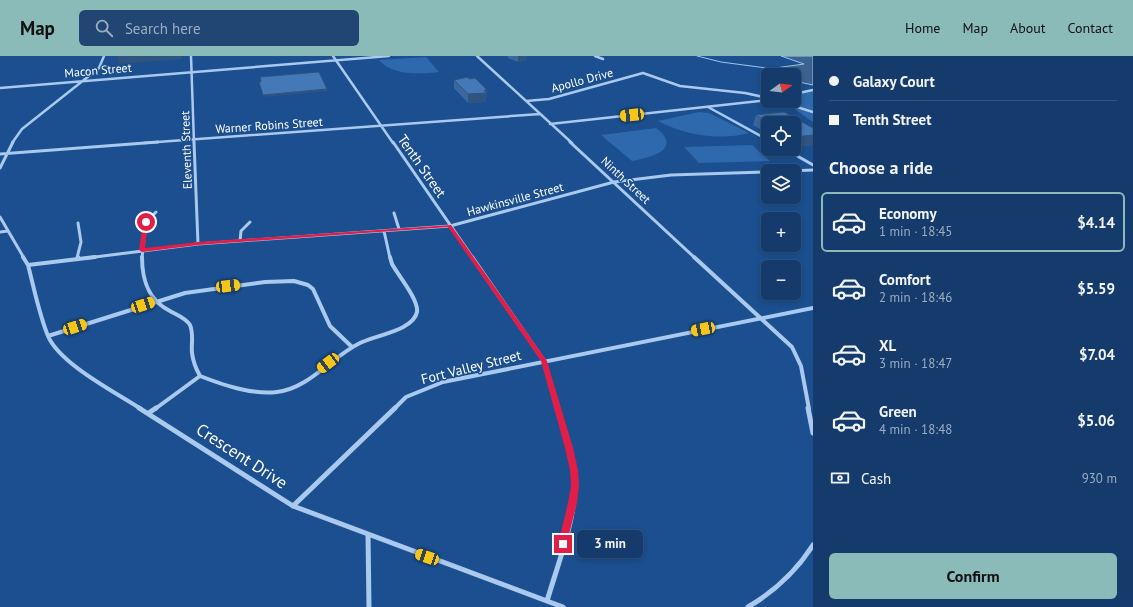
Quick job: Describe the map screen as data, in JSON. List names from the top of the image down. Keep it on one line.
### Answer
{"streets":{"street":["Macon Street","Apollo Drive","Warner Robins Street","Eleventh Street","Tenth Street","Ninth Street","Hawkinsville Street","Fort Valley Street","Crescent Drive"]},"crossings":[["Macon Street","Eleventh Street"],["Macon Street","Tenth Street"],["Apollo Drive","Ninth Street"],["Warner Robins Street","Eleventh Street"],["Warner Robins Street","Tenth Street"],["Warner Robins Street","Ninth Street"],["Eleventh Street","Hawkinsville Street"],["Tenth Street","Hawkinsville Street"],["Tenth Street","Fort Valley Street"],["Tenth Street","Crescent Drive"],["Ninth Street","Hawkinsville Street"],["Ninth Street","Fort Valley Street"],["Hawkinsville Street","Crescent Drive"],["Fort Valley Street","Crescent Drive"]],"north":"right","page":{"header":"Map","search":"Search here","nav":["Home","Map","About","Contact"],"banner":["Galaxy Court","Tenth Street"],"map_buttons":["+","−"],"heading":"Choose a ride","list":[{"name":"Economy","note":"1 min · 18:45","value":"$4.14"},{"name":"Comfort","note":"2 min · 18:46","value":"$5.59"},{"name":"XL","note":"3 min · 18:47","value":"$7.04"},{"name":"Green","note":"4 min · 18:48","value":"$5.06"}],"pay":["Cash","930 m"],"bubble":"3 min","buttons":"Confirm"}}
